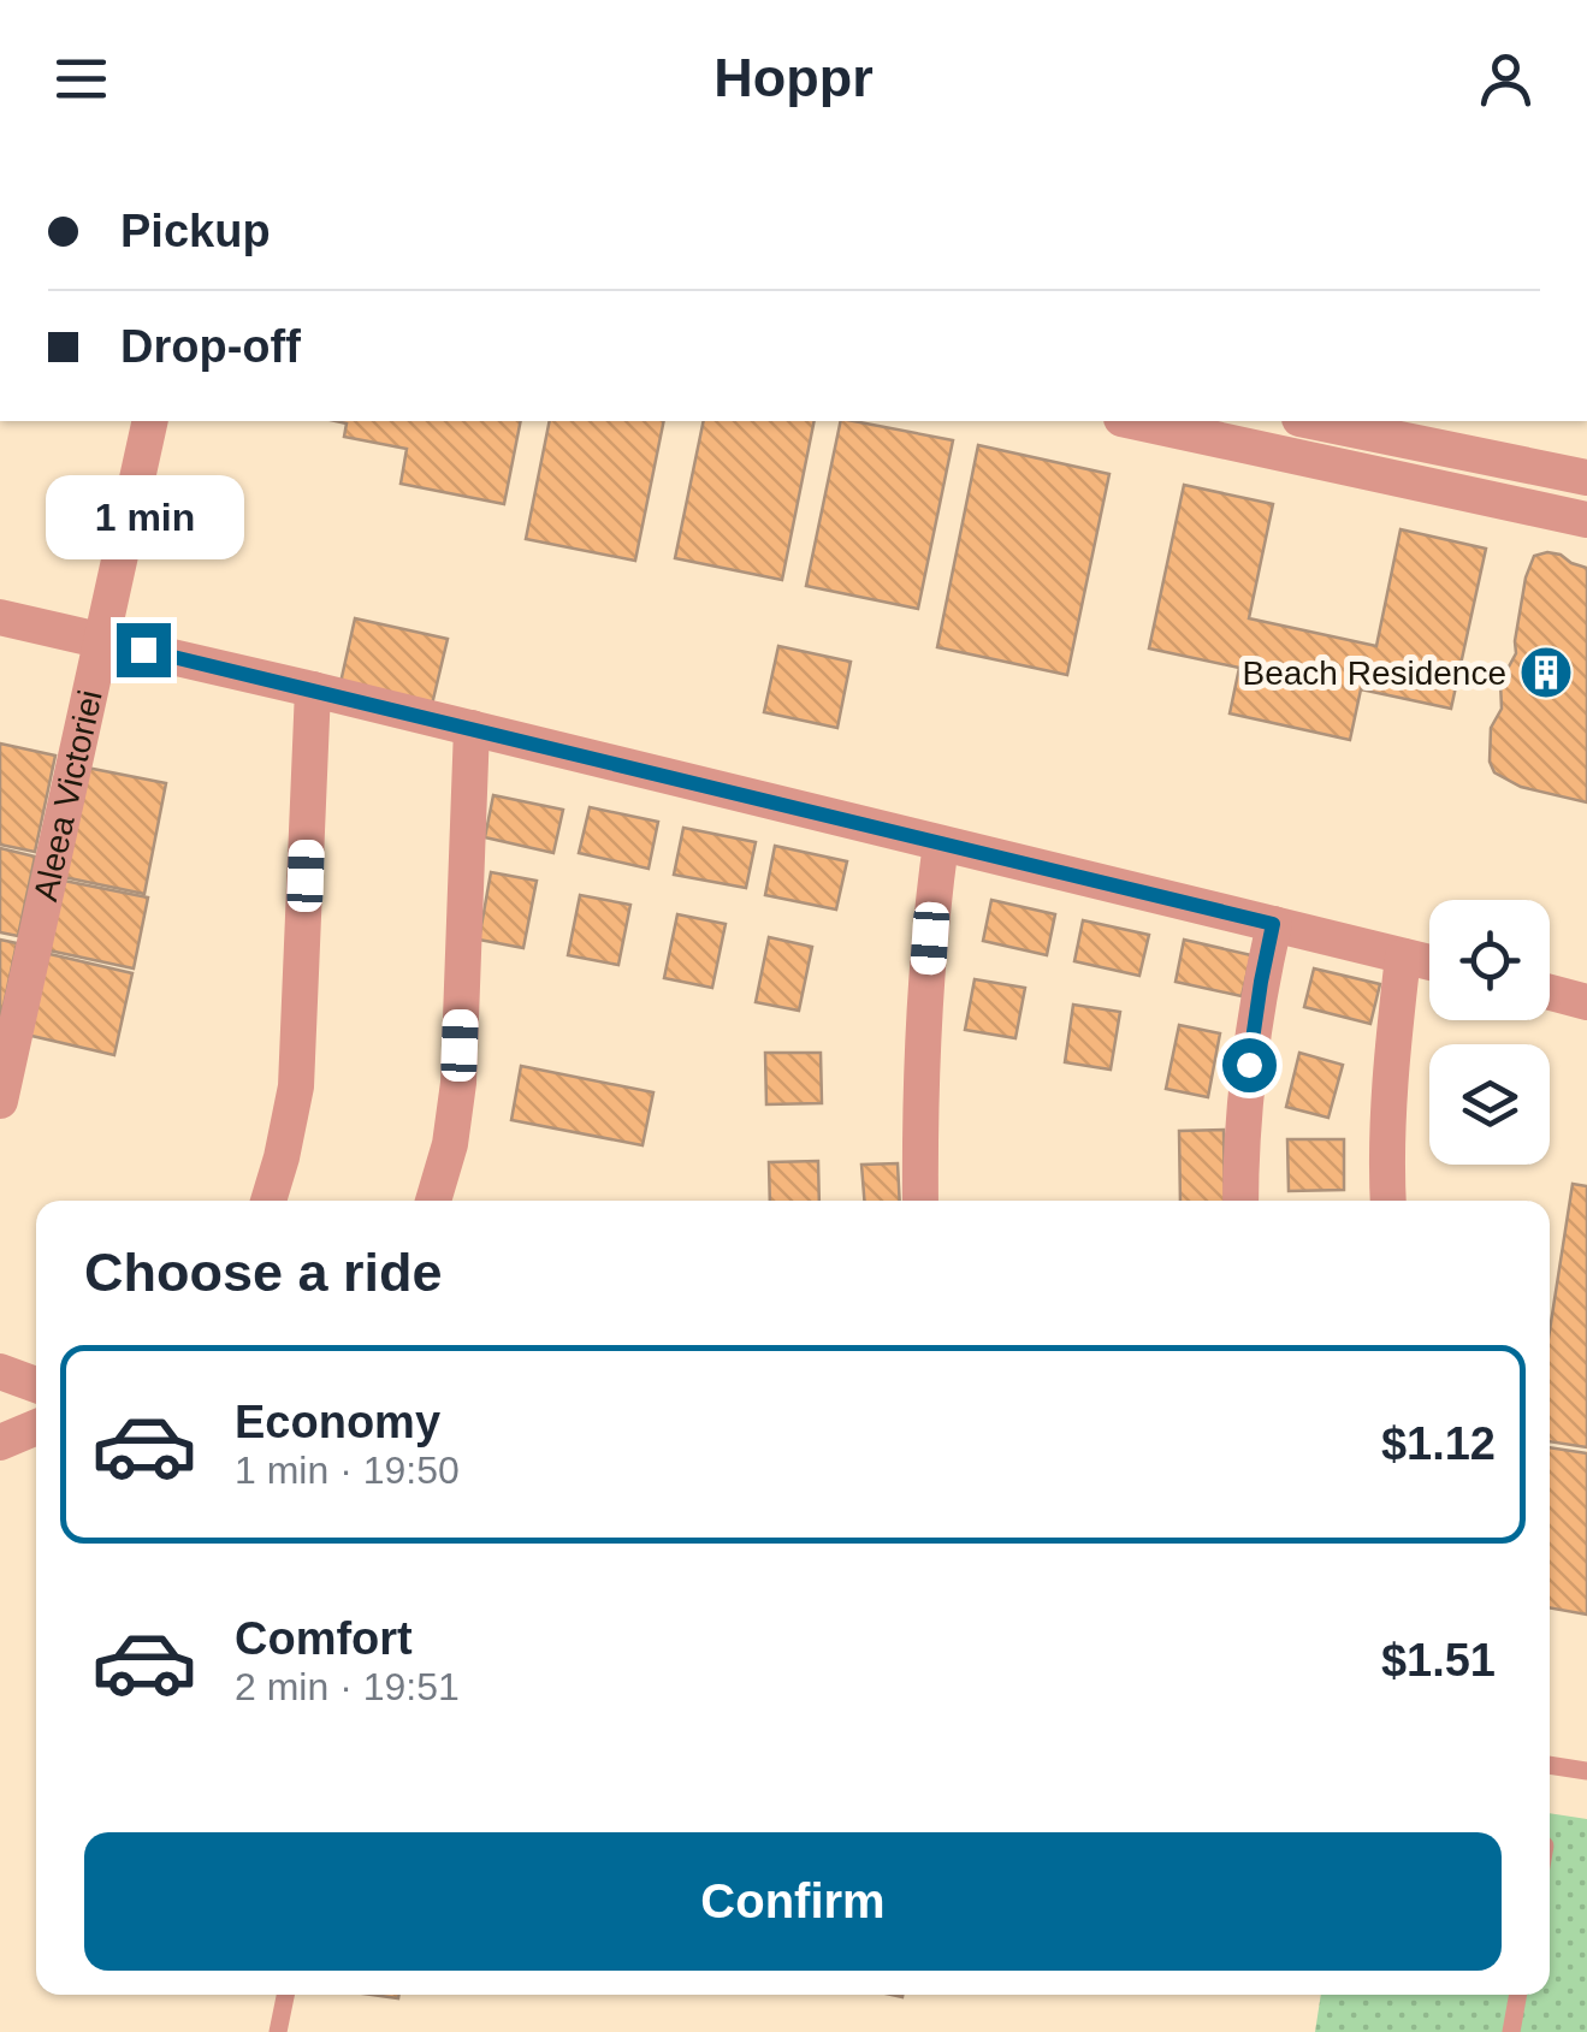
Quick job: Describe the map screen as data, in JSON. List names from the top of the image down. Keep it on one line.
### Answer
{"streets":{"street":["Aleea Victoriei"]},"places":{"building":["Beach Residence"]},"page":{"header":"Hoppr","banner":["Pickup","Drop-off"],"bubble":"1 min","heading":"Choose a ride","list":[{"name":"Economy","note":"1 min · 19:50","value":"$1.12"},{"name":"Comfort","note":"2 min · 19:51","value":"$1.51"}],"buttons":"Confirm"}}
